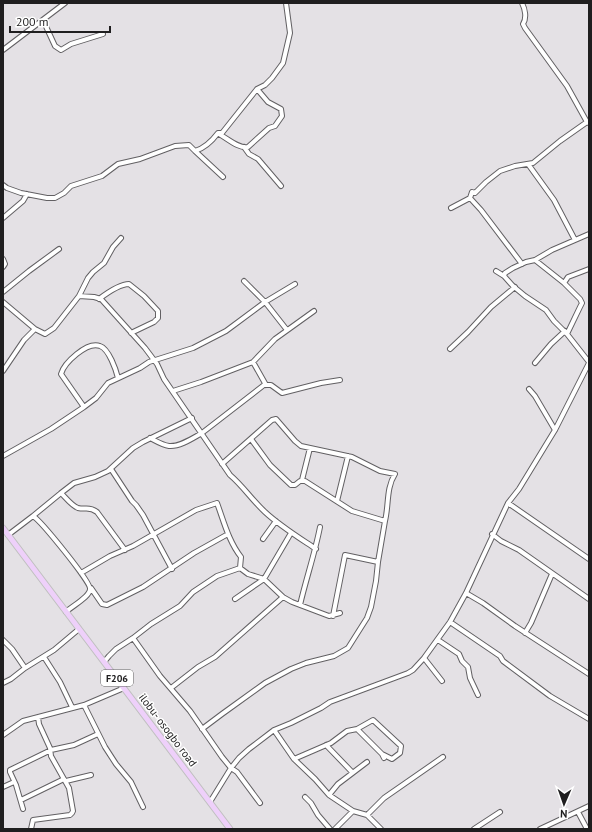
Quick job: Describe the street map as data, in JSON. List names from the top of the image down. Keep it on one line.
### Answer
{"streets":{"main road":["F206","ilobu- osogbo road"]},"scale_bar":"200 m","north":"bottom"}
